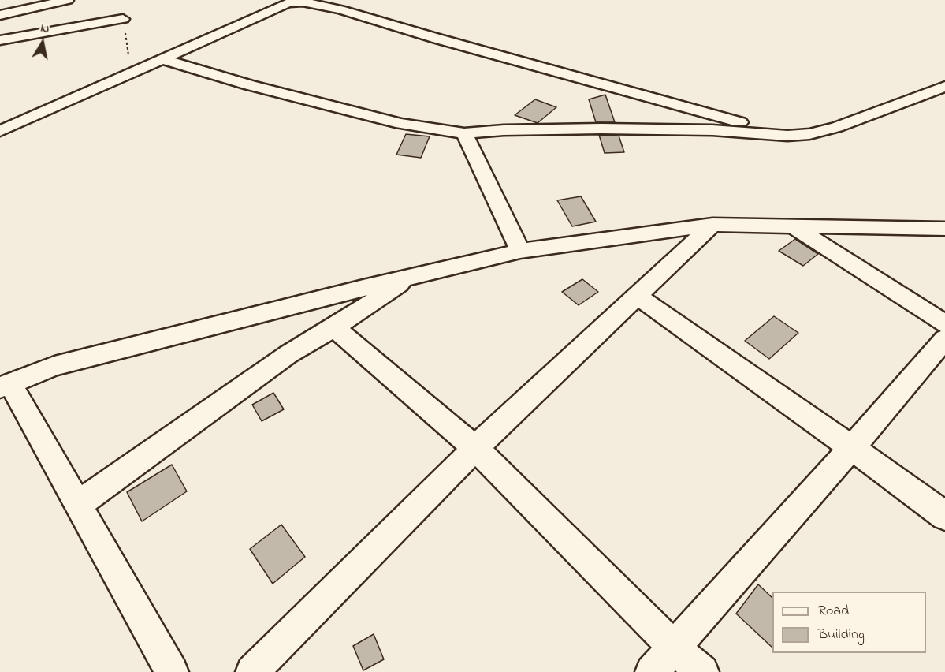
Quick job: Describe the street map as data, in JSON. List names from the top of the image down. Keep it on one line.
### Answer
{"legend":["Road","Building"],"north":"top"}
